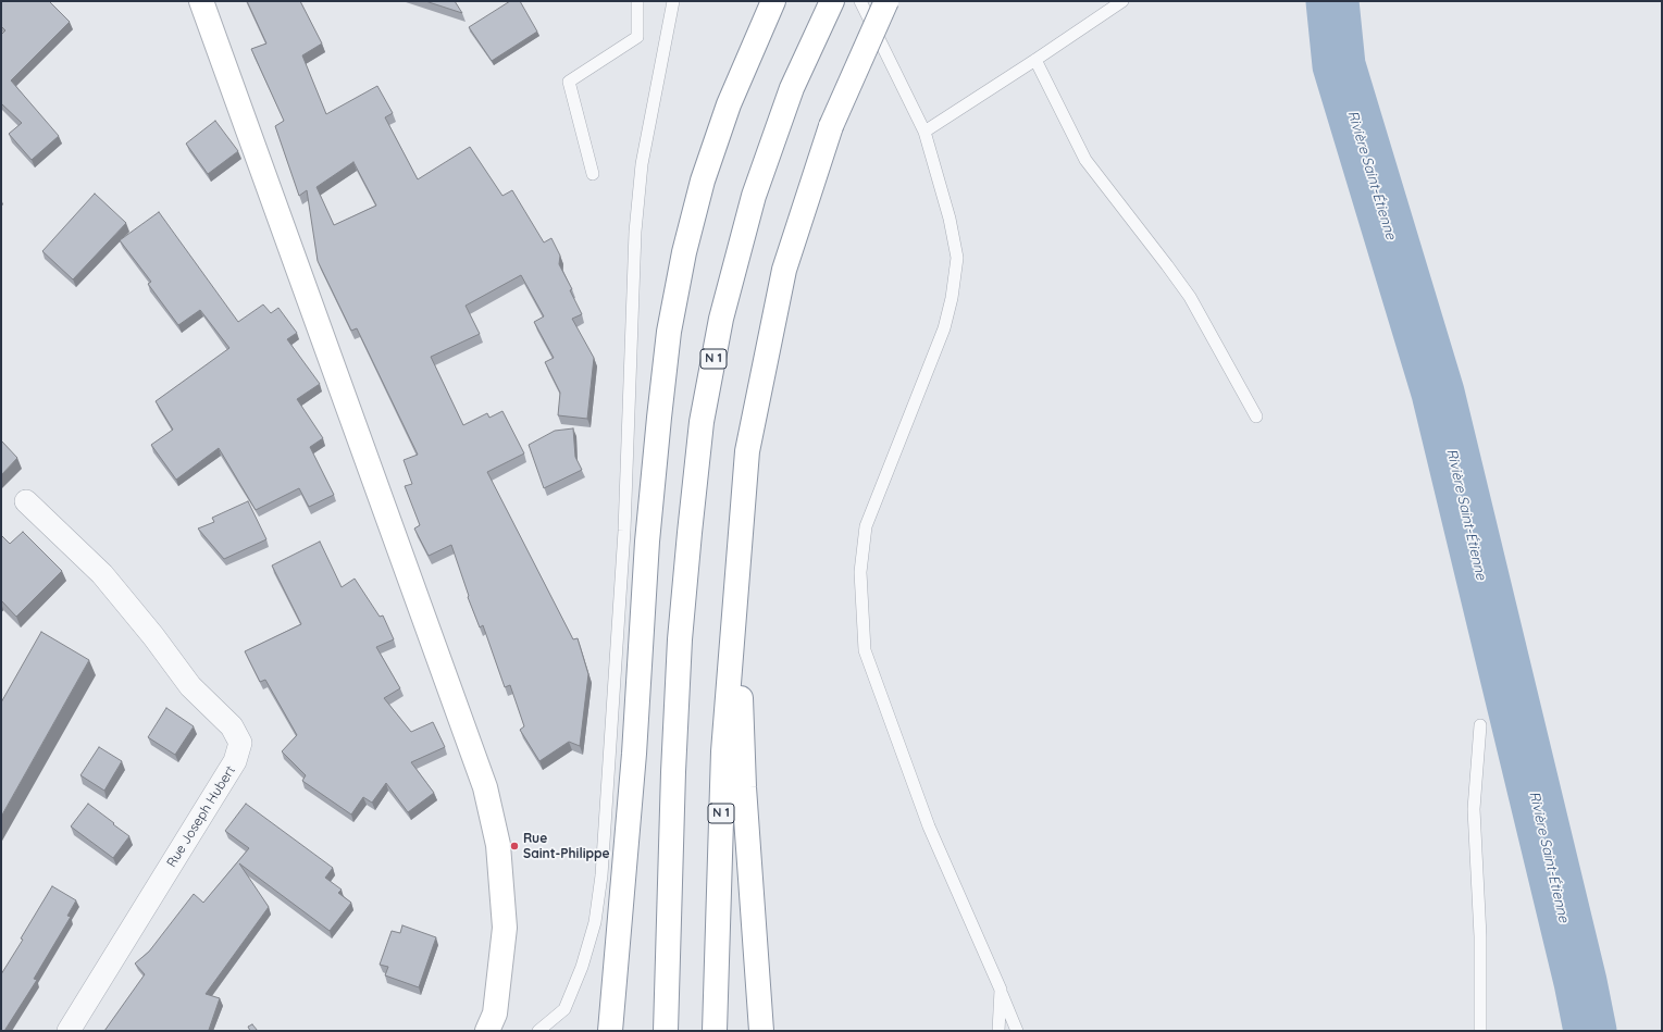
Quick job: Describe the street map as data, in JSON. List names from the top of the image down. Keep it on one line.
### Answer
{"streets":{"main road":["N 1"],"street":["Rue Joseph Hubert"]},"water":["Rivière Saint-Étienne"],"places":["Rue Saint-Philippe"]}
